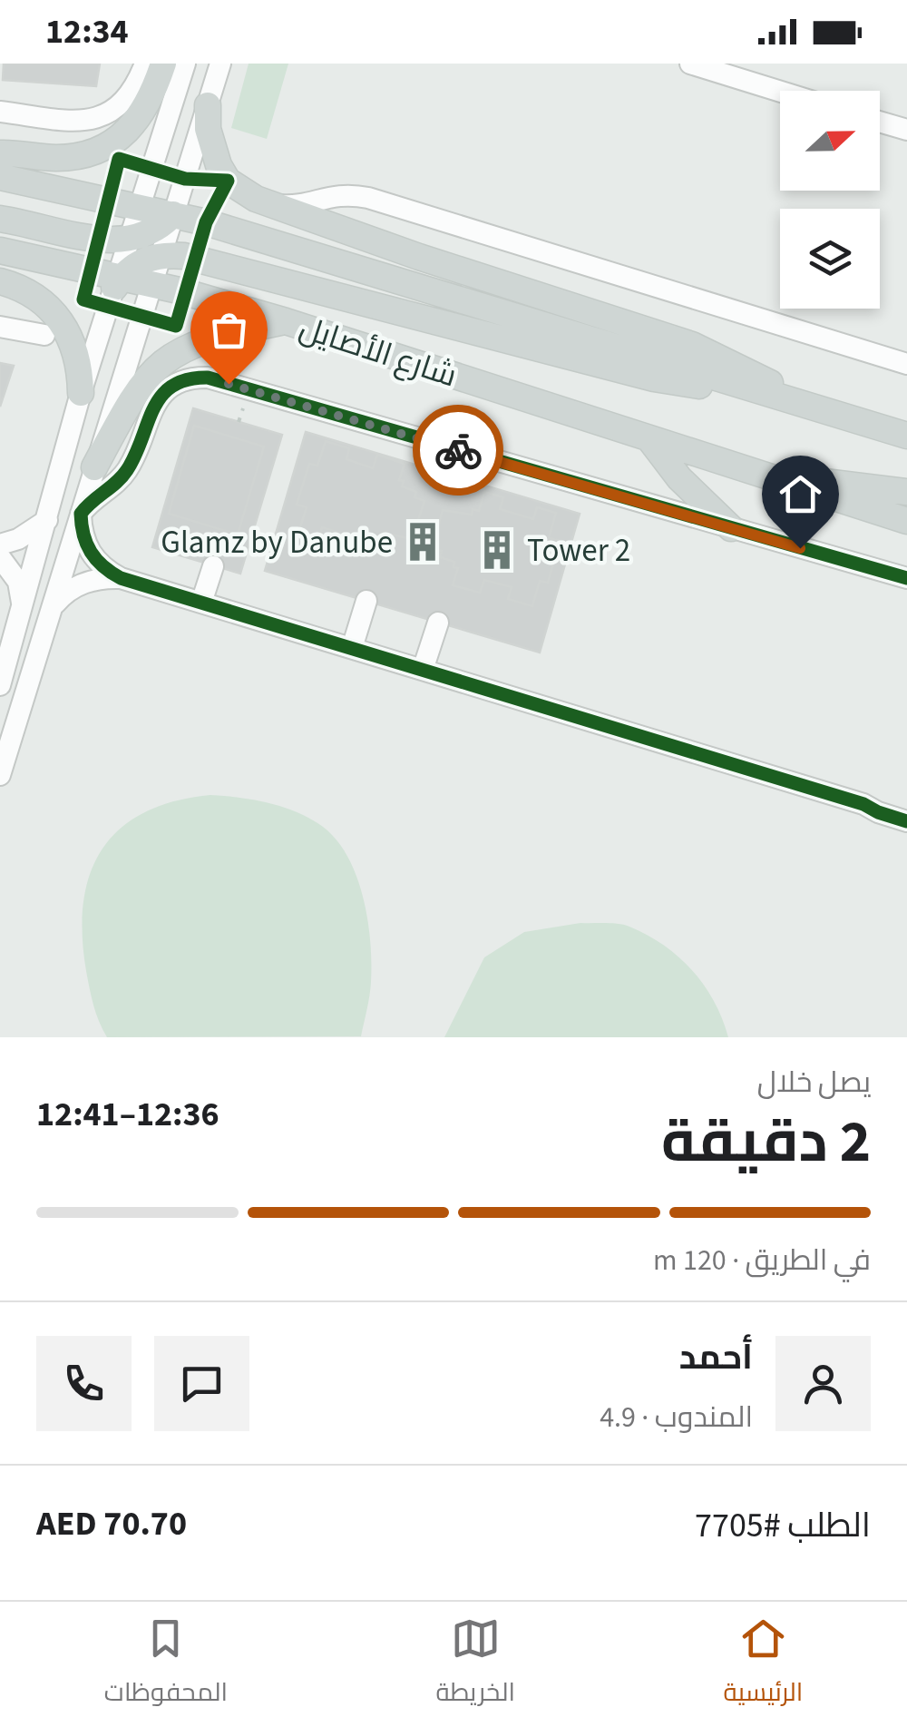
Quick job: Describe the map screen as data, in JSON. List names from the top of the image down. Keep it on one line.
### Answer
{"streets":{"main road":["شارع الأصايل"]},"places":{"building":["Glamz by Danube","Tower 2"]},"north":"right","page":{"status":"12:34","heading":["2 دقيقة","يصل خلال","12:36–12:41"],"panel":["أحمد","المندوب · 4.9","الطلب #7705","AED 70.70"],"bar":"في الطريق · 120 m","tabs":["الرئيسية","الخريطة","المحفوظات"]}}
